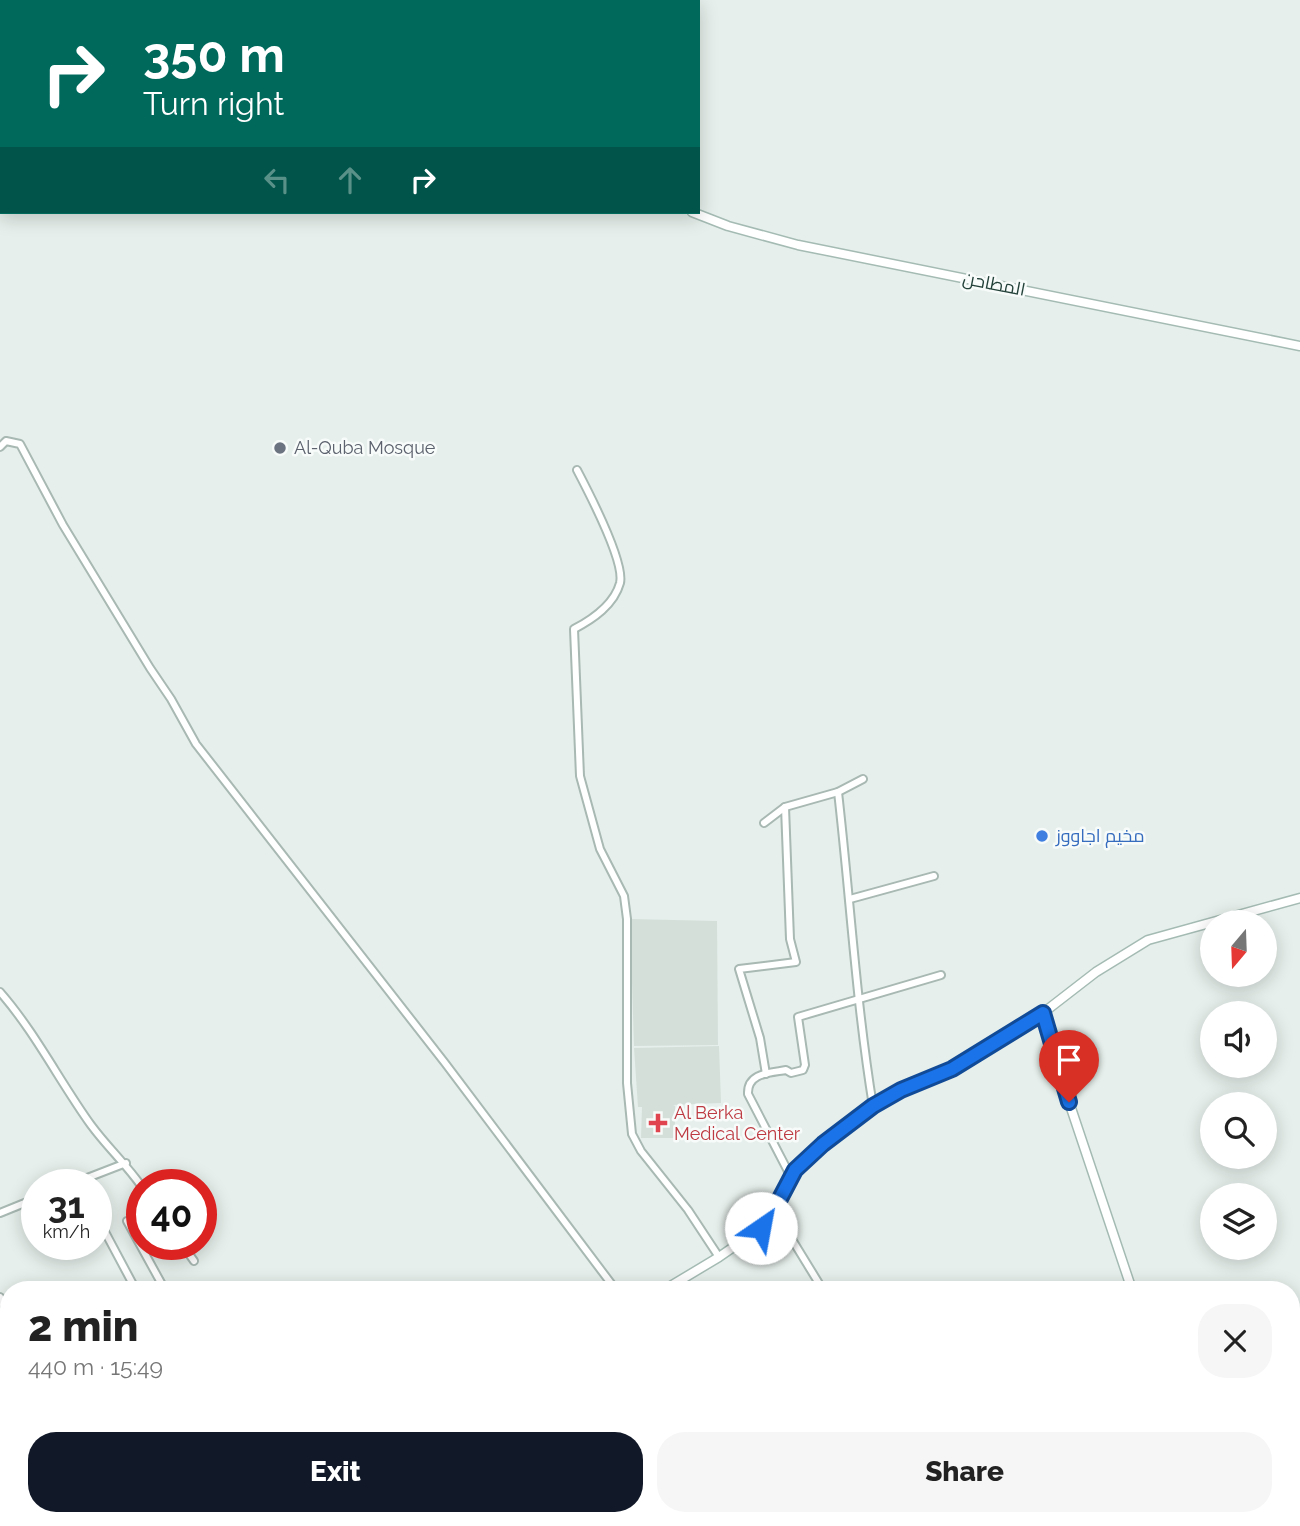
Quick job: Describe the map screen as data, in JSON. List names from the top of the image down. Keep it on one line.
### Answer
{"streets":{"street":["المطاحن"]},"places":{"other":["Al-Quba Mosque","مخيم اجاووز"],"health":["Al Berka Medical Center"]},"north":"bottom","page":{"turn":["350 m","Turn right"],"speed":"31 km/h","limit":"40","heading":["2 min","440 m · 15:49"],"buttons":["Exit","Share"]}}
